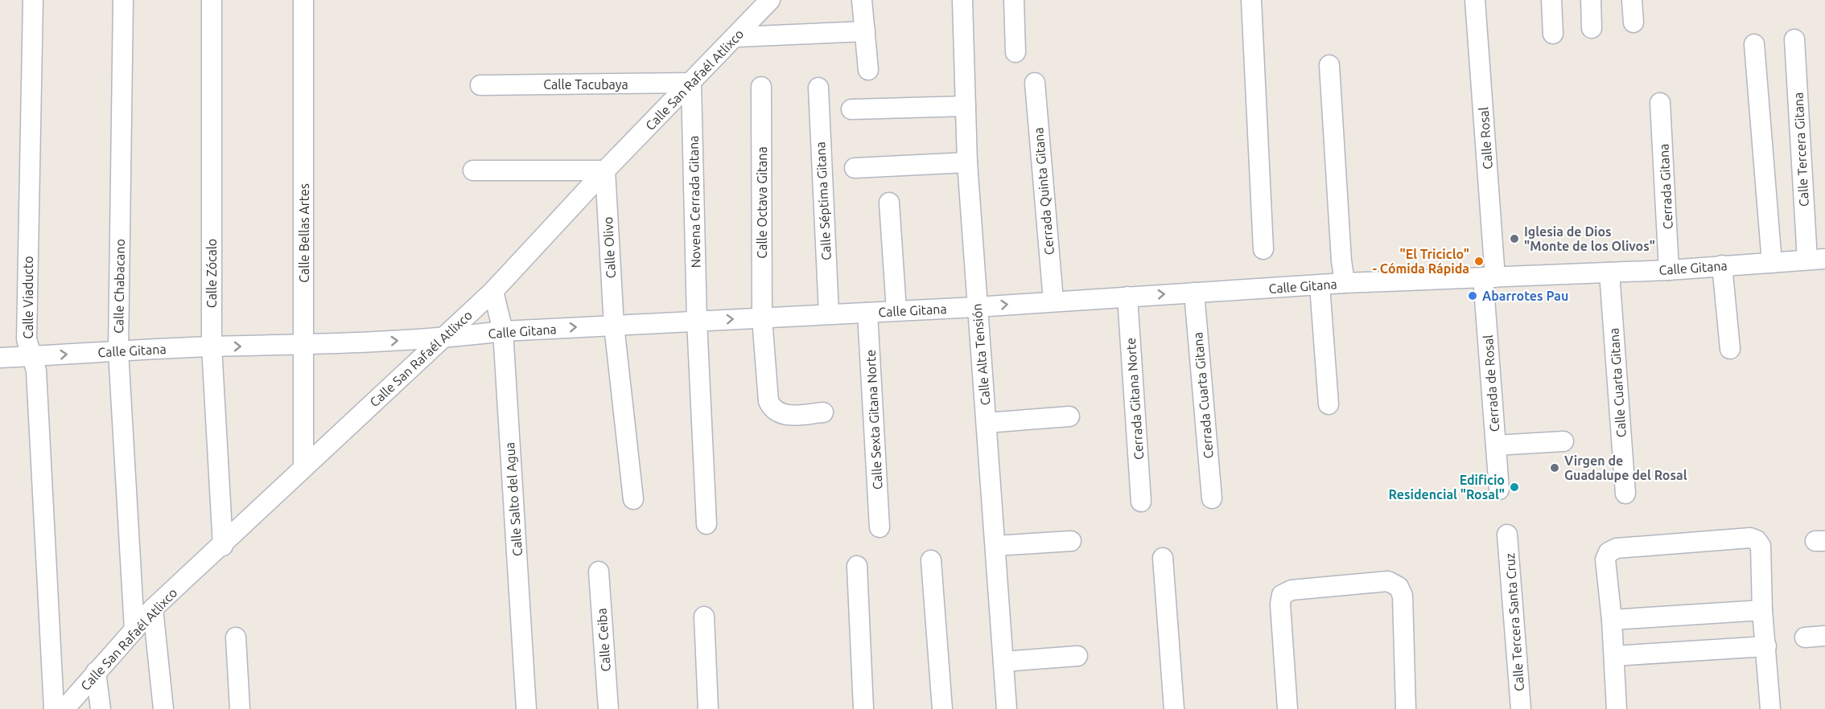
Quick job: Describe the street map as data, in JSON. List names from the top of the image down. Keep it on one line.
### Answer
{"streets":{"street":["Calle San Rafaél Atlixco","Calle Tacubaya","Calle Rosal","Calle Tercera Gitana","Cerrada Gitana","Cerrada Quinta Gitana","Calle Séptima Gitana","Novena Cerrada Gitana","Calle Octava Gitana","Calle Bellas Artes","Calle Olivo","Calle Gitana","Calle Zócalo","Calle Chabacano","Calle Viaducto","Calle Alta Tensión","Calle Cuarta Gitana","Cerrada de Rosal","Cerrada Cuarta Gitana","Cerrada Gitana Norte","Calle Sexta Gitana Norte","Calle Salto del Agua","Calle Tercera Santa Cruz","Calle Ceiba"]},"crossings":[["Calle San Rafaél Atlixco","Calle Tacubaya"],["Calle San Rafaél Atlixco","Novena Cerrada Gitana"],["Calle San Rafaél Atlixco","Calle Bellas Artes"],["Calle San Rafaél Atlixco","Calle Olivo"],["Calle San Rafaél Atlixco","Calle Gitana"],["Calle San Rafaél Atlixco","Calle Zócalo"],["Calle San Rafaél Atlixco","Calle Chabacano"],["Calle San Rafaél Atlixco","Calle Salto del Agua"],["Calle Tacubaya","Novena Cerrada Gitana"],["Calle Rosal","Calle Gitana"],["Calle Rosal","Cerrada de Rosal"],["Calle Tercera Gitana","Calle Gitana"],["Cerrada Gitana","Calle Gitana"],["Cerrada Quinta Gitana","Calle Gitana"],["Calle Séptima Gitana","Calle Gitana"],["Novena Cerrada Gitana","Calle Gitana"],["Calle Octava Gitana","Calle Gitana"],["Calle Bellas Artes","Calle Gitana"],["Calle Olivo","Calle Gitana"],["Calle Gitana","Calle Zócalo"],["Calle Gitana","Calle Chabacano"],["Calle Gitana","Calle Viaducto"],["Calle Gitana","Calle Alta Tensión"],["Calle Gitana","Calle Cuarta Gitana"],["Calle Gitana","Cerrada de Rosal"],["Calle Gitana","Cerrada Cuarta Gitana"],["Calle Gitana","Cerrada Gitana Norte"],["Calle Gitana","Calle Sexta Gitana Norte"],["Calle Gitana","Calle Salto del Agua"]],"one_way":["Calle Gitana"],"places":["Iglesia de Dios \"Monte de los Olivos\"","\"El Triciclo\" - Cómida Rápida","Abarrotes Pau","Virgen de Guadalupe del Rosal","Edificio Residencial \"Rosal\""]}
